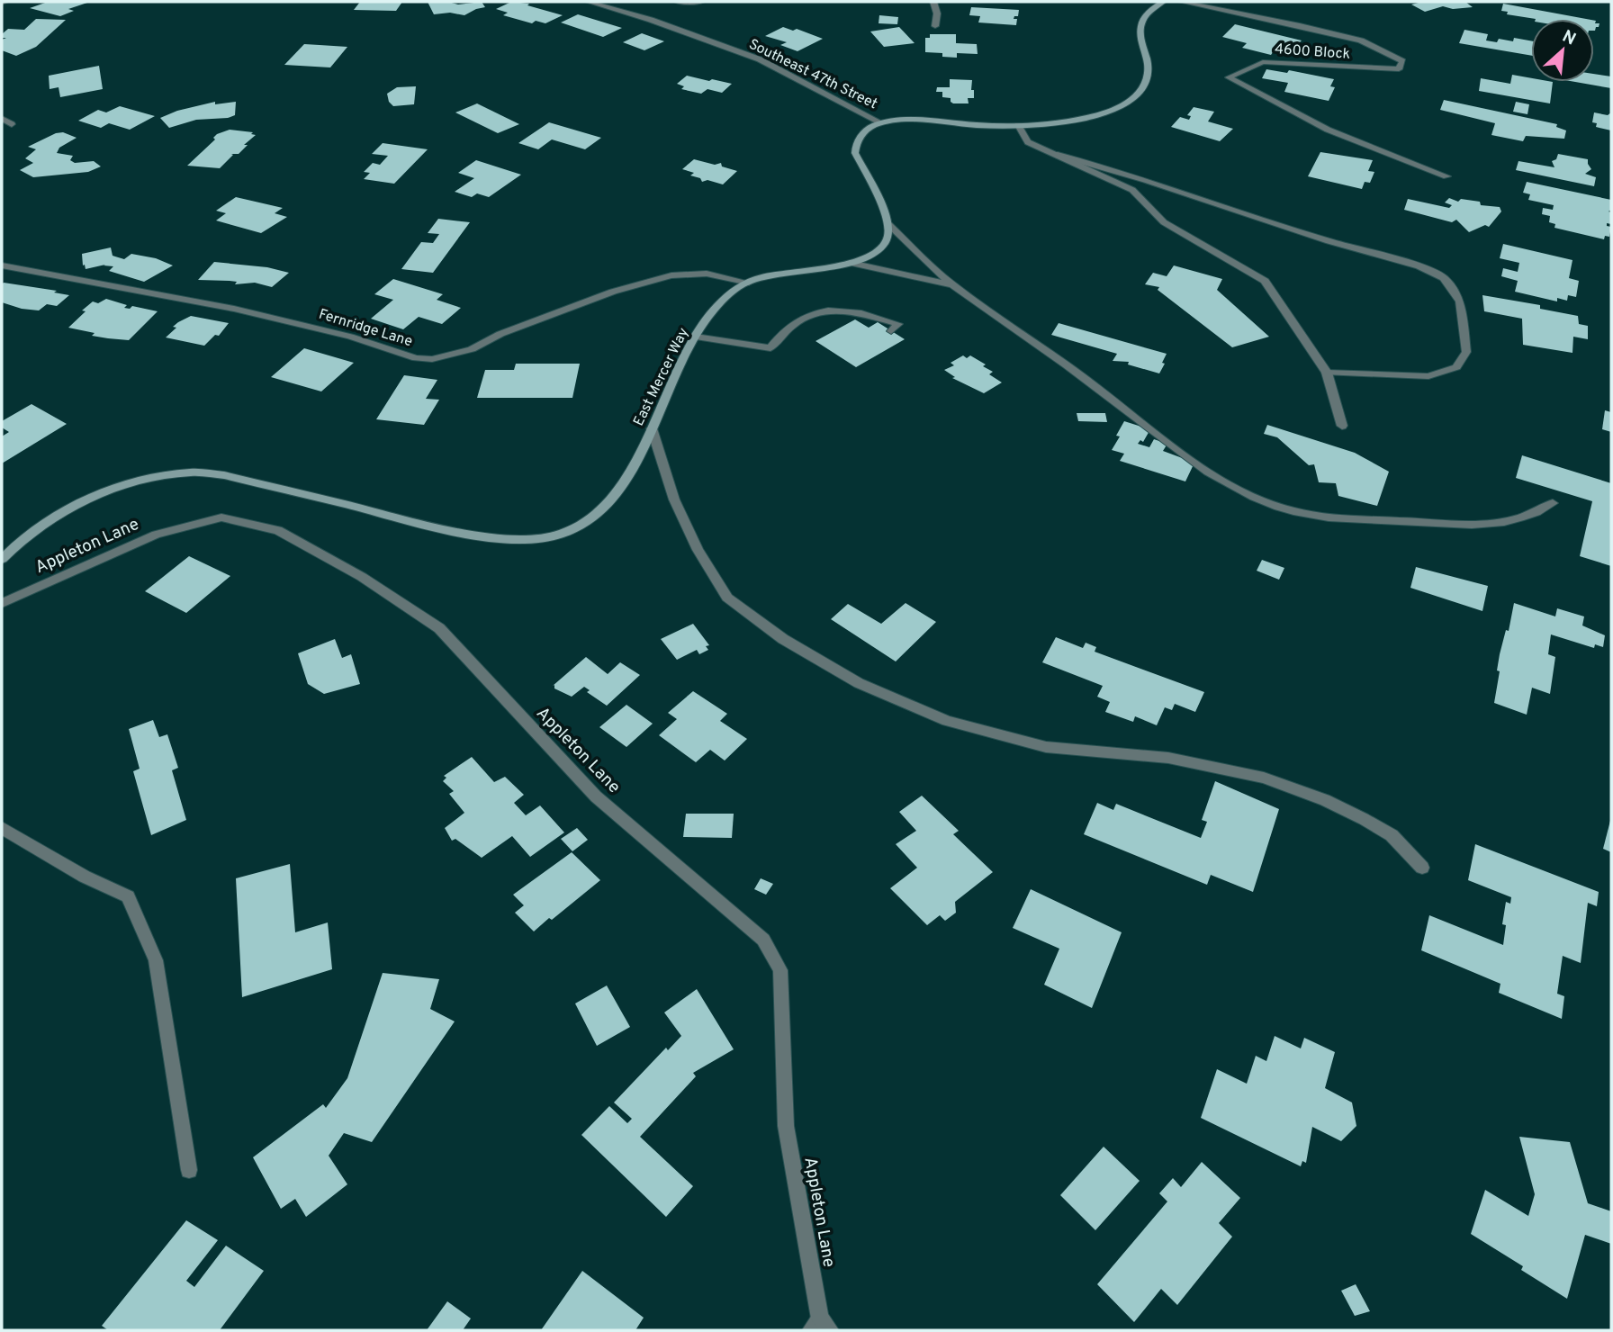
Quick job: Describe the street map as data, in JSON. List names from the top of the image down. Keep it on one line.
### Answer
{"streets":{"street":["4600 Block","Southeast 47th Street","Fernridge Lane","East Mercer Way","Appleton Lane"]},"crossings":[["Fernridge Lane","East Mercer Way"]],"north":"top right"}
